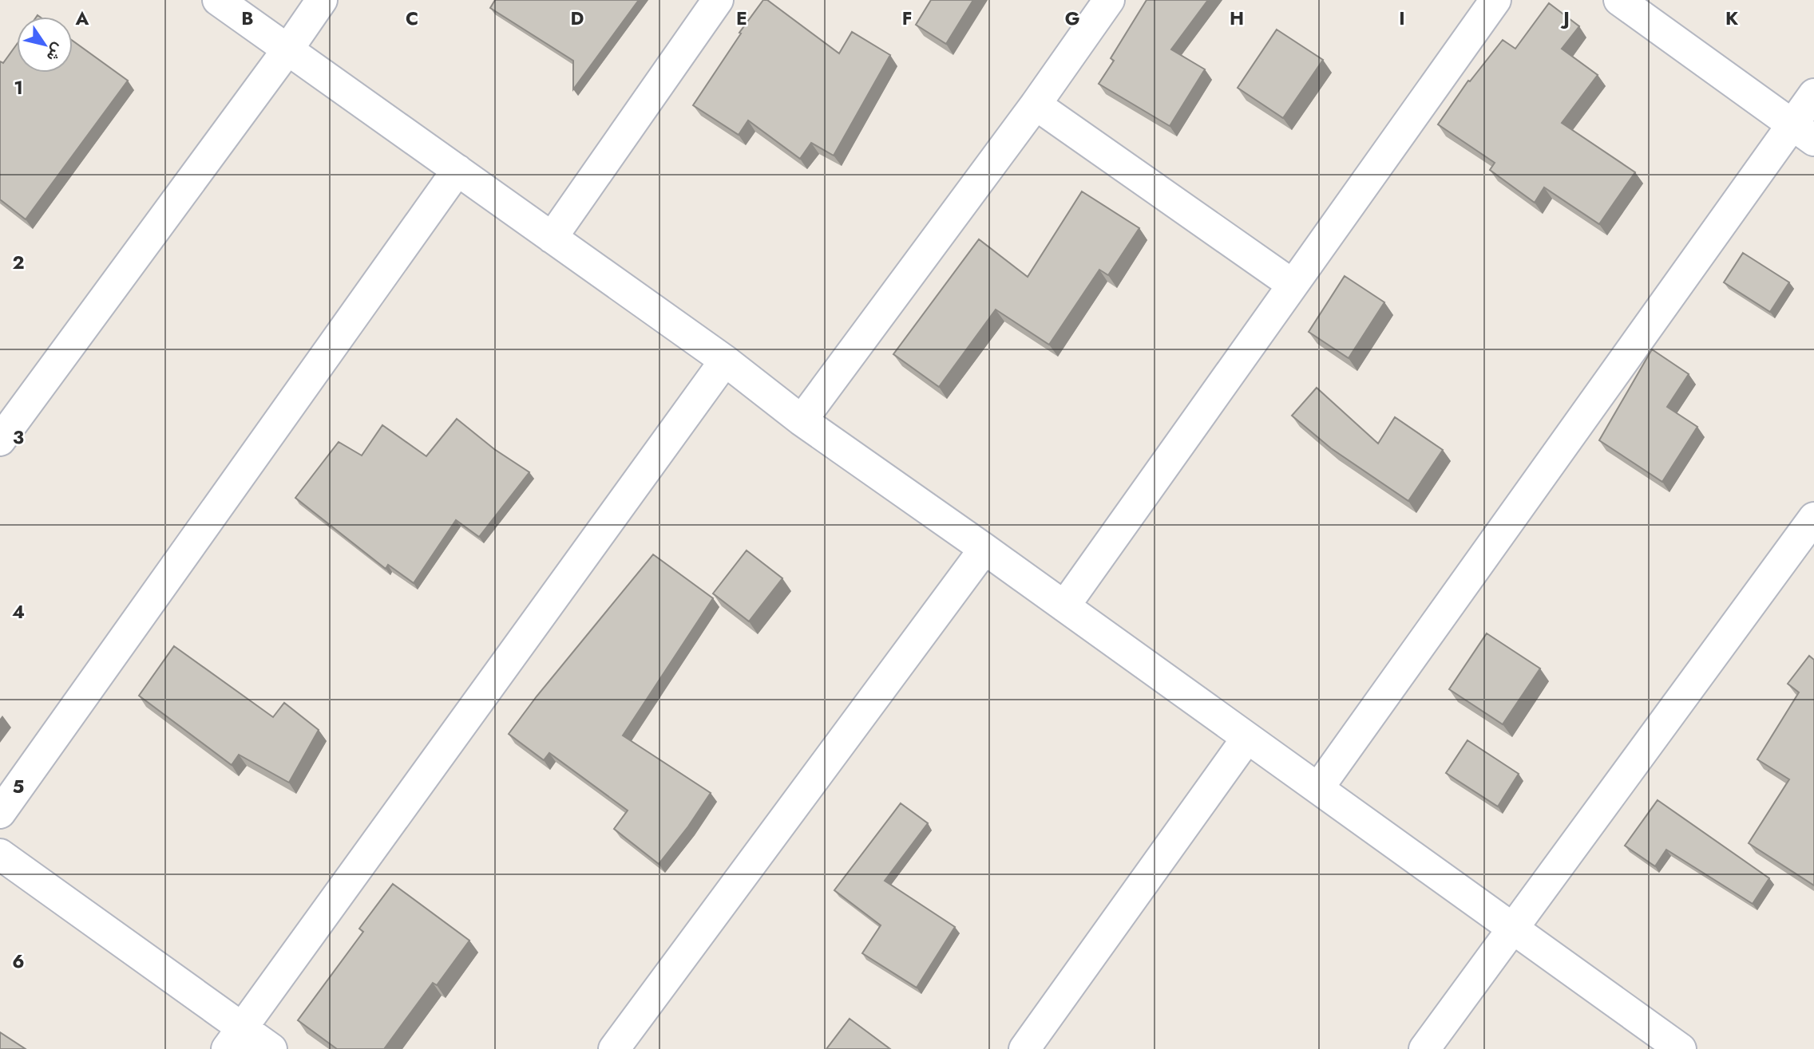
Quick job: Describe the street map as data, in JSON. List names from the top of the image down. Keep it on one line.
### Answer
{"north":"bottom right","grid":{"columns":["A","B","C","D","E","F","G","H","I","J","K"],"rows":["1","2","3","4","5","6"]}}
